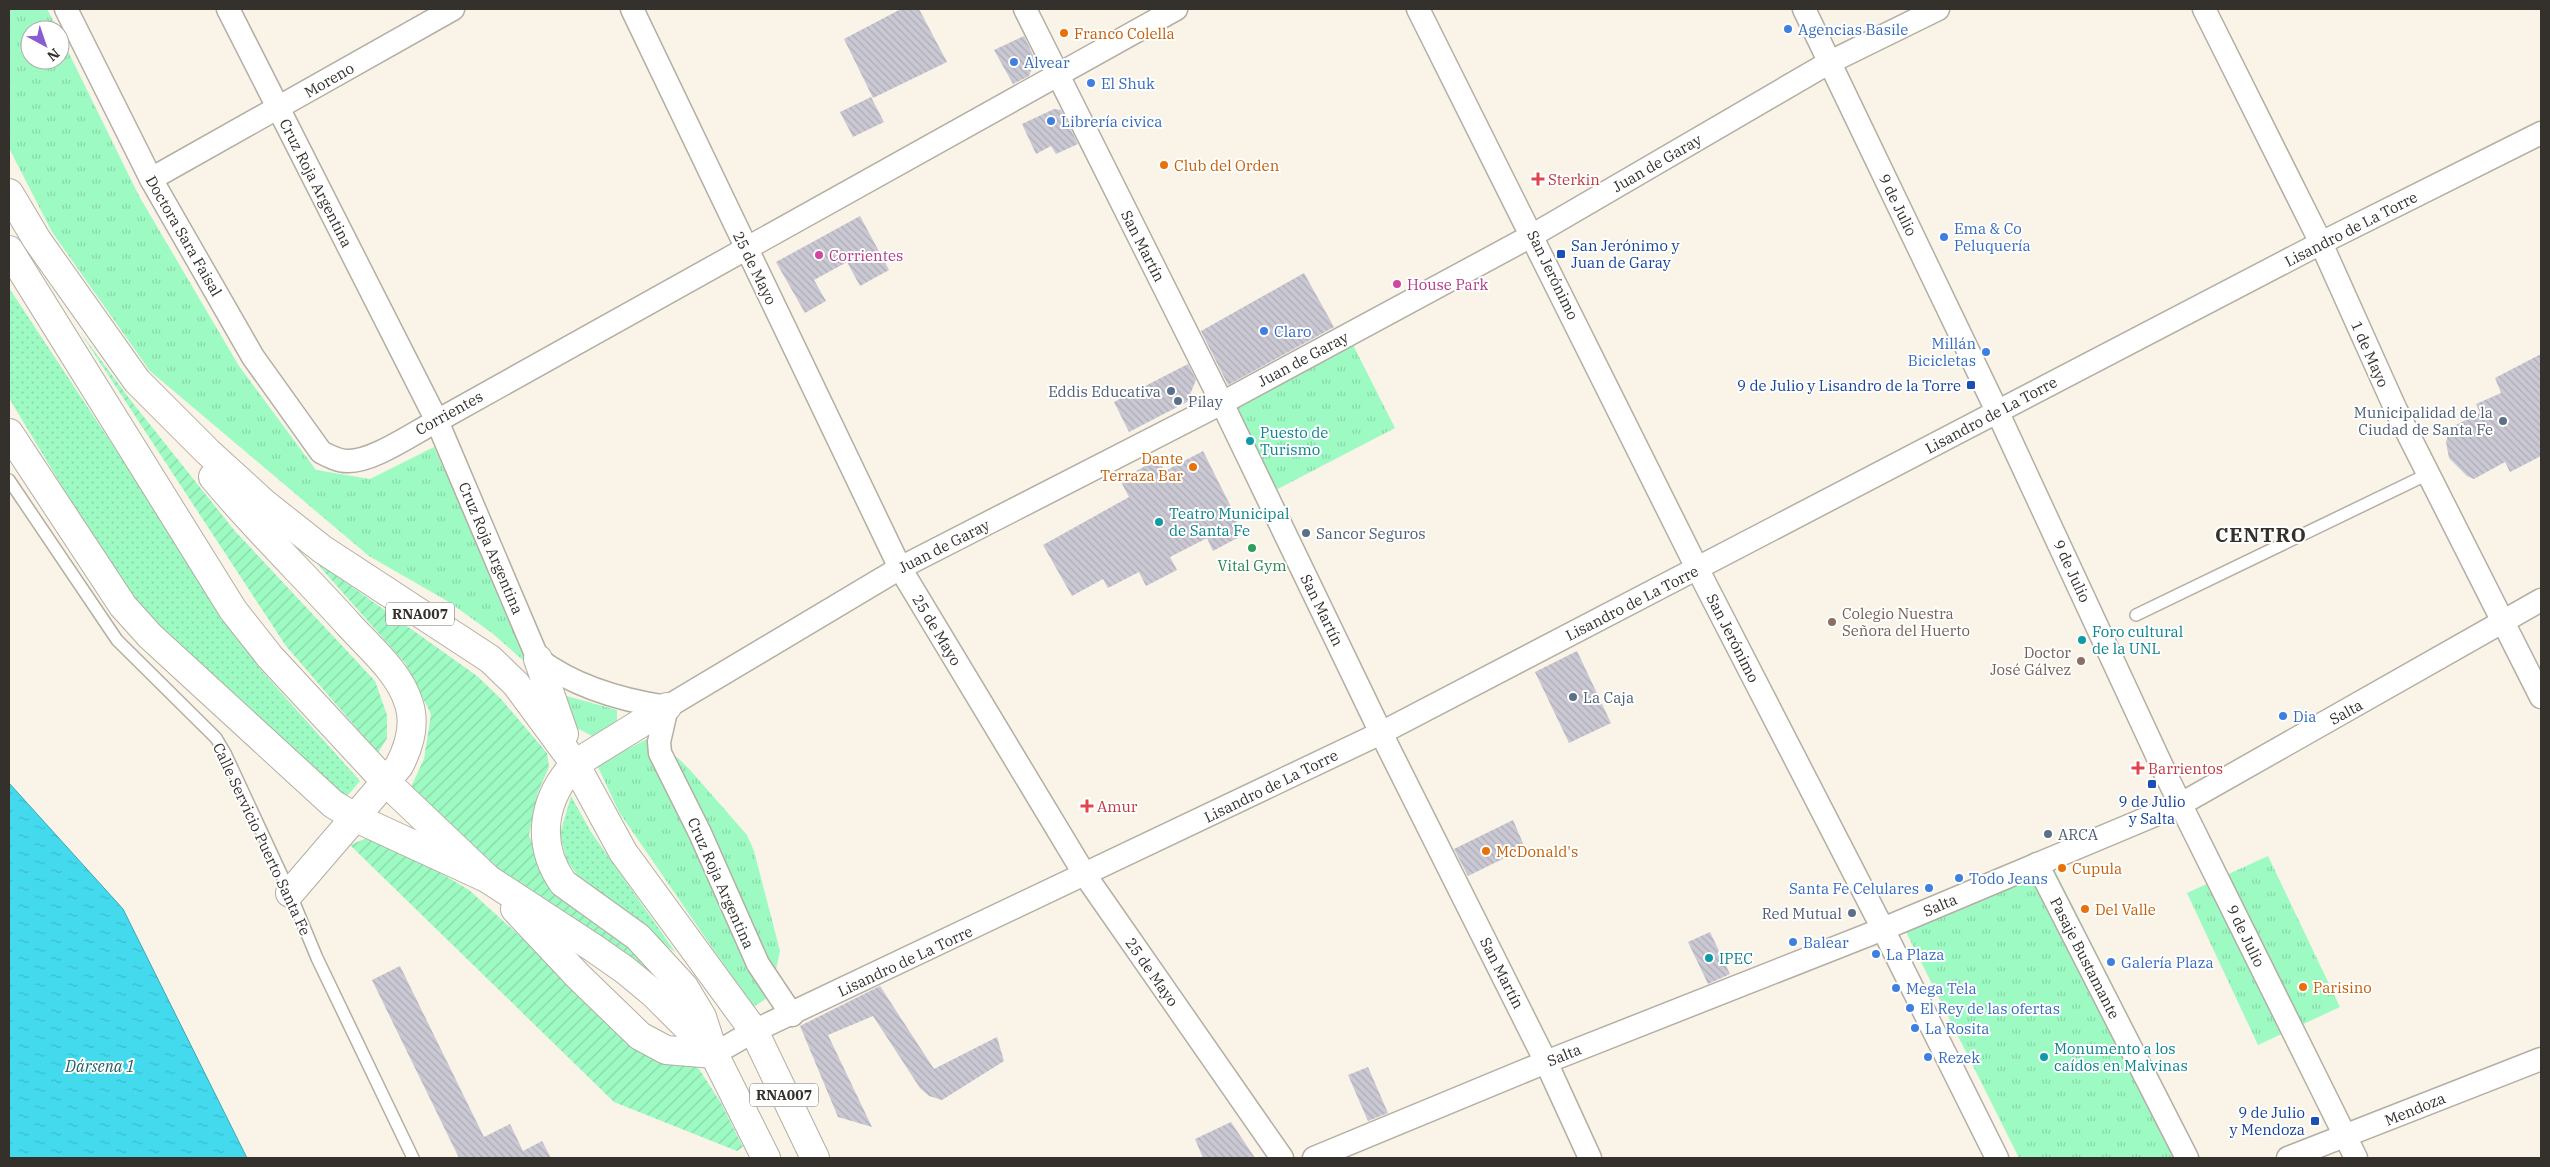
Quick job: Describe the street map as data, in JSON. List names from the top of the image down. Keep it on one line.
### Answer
{"streets":{"main road":["RNA007"],"street":["Moreno","Juan de Garay","Cruz Roja Argentina","9 de Julio","Lisandro de La Torre","Doctora Sara Faisal","San Martín","25 de Mayo","San Jerónimo","1 de Mayo","Corrientes","Salta","Pasaje Bustamante","Mendoza"],"lane":["Calle Servicio Puerto Santa Fe"]},"crossings":[["Moreno","Cruz Roja Argentina"],["Moreno","Doctora Sara Faisal"],["Juan de Garay","Cruz Roja Argentina"],["Juan de Garay","9 de Julio"],["Juan de Garay","San Martín"],["Juan de Garay","25 de Mayo"],["Juan de Garay","San Jerónimo"],["Cruz Roja Argentina","Lisandro de La Torre"],["Cruz Roja Argentina","Corrientes"],["9 de Julio","Lisandro de La Torre"],["9 de Julio","Salta"],["9 de Julio","Mendoza"],["Lisandro de La Torre","San Martín"],["Lisandro de La Torre","25 de Mayo"],["Lisandro de La Torre","San Jerónimo"],["Lisandro de La Torre","1 de Mayo"],["Lisandro de La Torre","RNA007"],["Doctora Sara Faisal","Corrientes"],["San Martín","Corrientes"],["San Martín","Salta"],["25 de Mayo","Corrientes"],["San Jerónimo","Salta"],["1 de Mayo","Salta"],["Salta","Pasaje Bustamante"]],"districts":["CENTRO"],"water":["Dársena 1"],"places":{"other":["Agencias Basile","Franco Colella","Alvear","El Shuk","Librería civica","Club del Orden","Ema & Co Peluquería","Corrientes","House Park","Claro","Millán Bicicletas","Eddis Educativa","Pilay","Municipalidad de la Ciudad de Santa Fe","Puesto de Turismo","Dante Terraza Bar","Teatro Municipal de Santa Fe","Sancor Seguros","Vital Gym","Colegio Nuestra Señora del Huerto","Foro cultural de la UNL","Doctor José Gálvez","La Caja","Dia","ARCA","McDonald's","Cupula","Todo Jeans","Santa Fe Celulares","Del Valle","Red Mutual","Balear","La Plaza","IPEC","Galería Plaza","Parisino","Mega Tela","El Rey de las ofertas","La Rosita","Rezek","Monumento a los caídos en Malvinas"],"health":["Sterkin","Barrientos","Amur"],"transit":["San Jerónimo y Juan de Garay","9 de Julio y Lisandro de la Torre","9 de Julio y Salta","9 de Julio y Mendoza"]},"north":"bottom right"}
